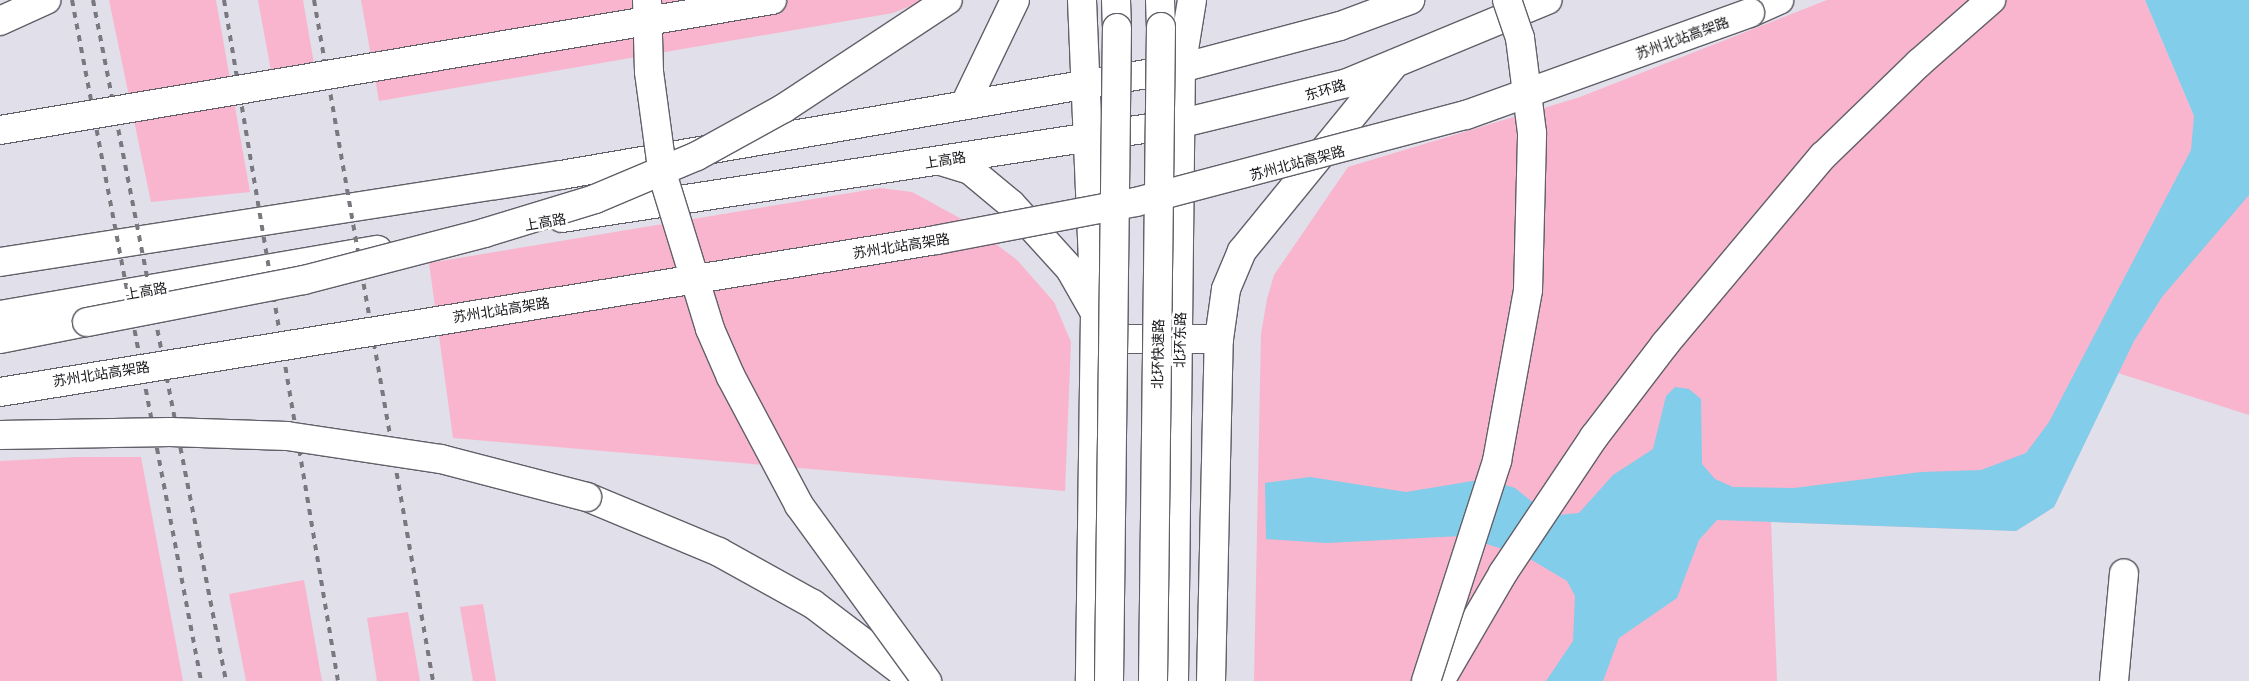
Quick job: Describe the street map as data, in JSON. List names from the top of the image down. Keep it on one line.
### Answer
{"streets":{"main road":["苏州北站高架路","东环路","上高路","北环东路","北环快速路"]},"crossings":[["东环路","上高路"],["东环路","北环东路"]]}
